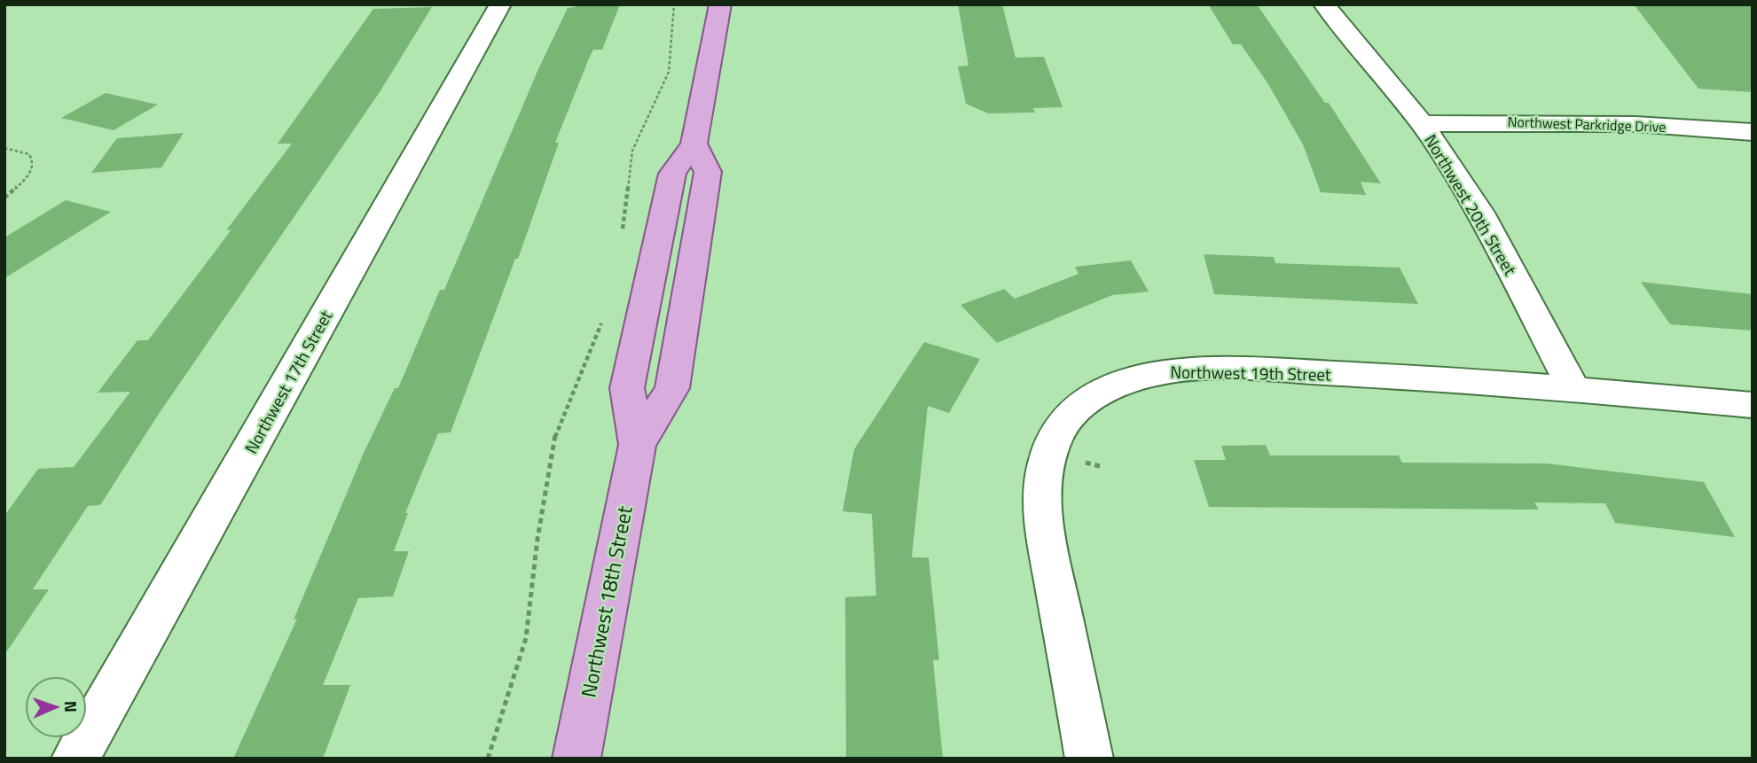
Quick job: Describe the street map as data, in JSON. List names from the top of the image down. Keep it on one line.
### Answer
{"streets":{"main road":["Northwest 18th Street"],"street":["Northwest Parkridge Drive","Northwest 20th Street","Northwest 19th Street","Northwest 17th Street"]},"crossings":[["Northwest Parkridge Drive","Northwest 20th Street"],["Northwest 20th Street","Northwest 19th Street"]],"north":"right"}
